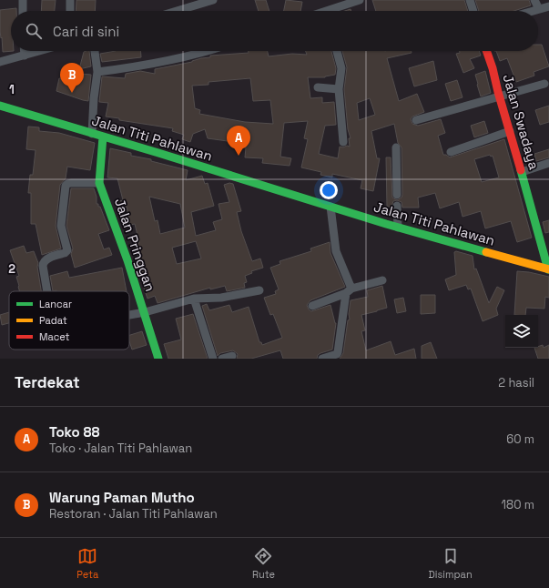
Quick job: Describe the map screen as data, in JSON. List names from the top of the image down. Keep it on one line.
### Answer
{"streets":{"main road":["Jalan Swadaya","Jalan Titi Pahlawan","Jalan Pringgan"]},"crossings":[["Jalan Swadaya","Jalan Titi Pahlawan"],["Jalan Titi Pahlawan","Jalan Pringgan"]],"legend":["Lancar","Padat","Macet"],"page":{"search":"Cari di sini","pins":["B","A"],"heading":["Terdekat","2 hasil"],"list":[{"mark":"A","name":"Toko 88","note":"Toko · Jalan Titi Pahlawan","value":"60 m"},{"mark":"B","name":"Warung Paman Mutho","note":"Restoran · Jalan Titi Pahlawan","value":"180 m"}],"nav":["Peta","Rute","Disimpan"]},"grid":{"rows":["1","2"]}}
